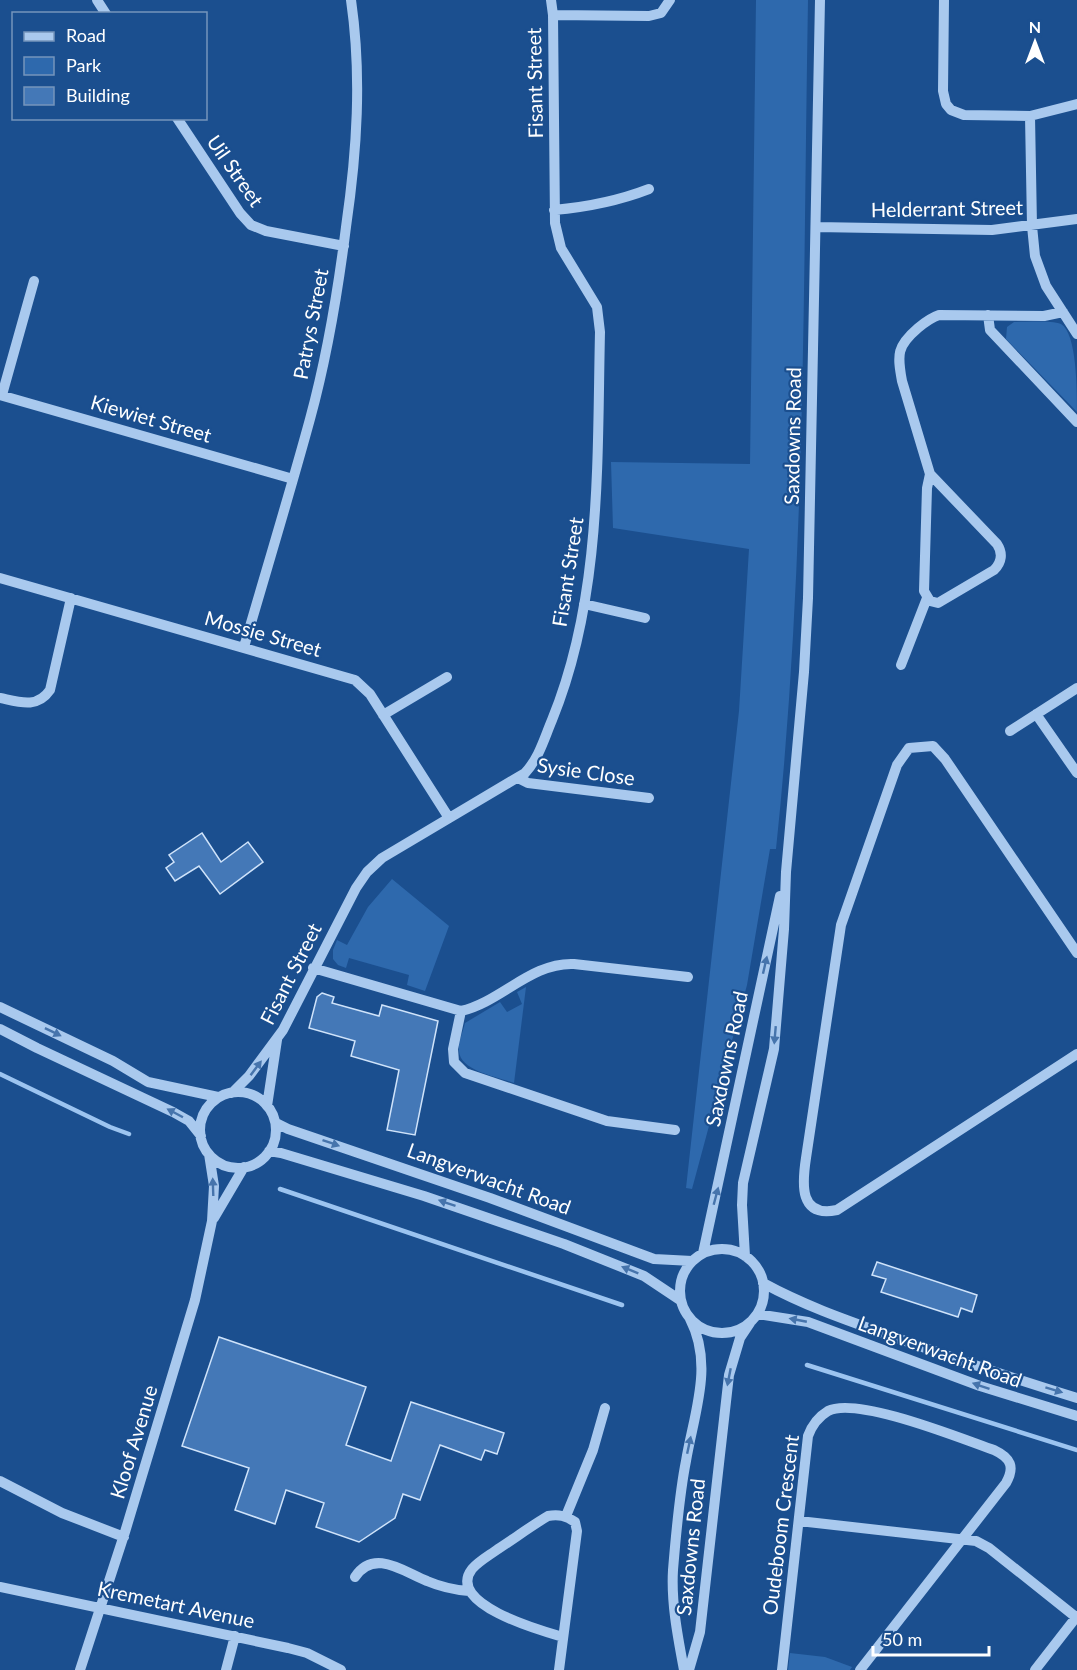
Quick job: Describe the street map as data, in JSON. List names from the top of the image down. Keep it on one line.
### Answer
{"streets":{"street":["Fisant Street","Uil Street","Helderrant Street","Patrys Street","Kiewiet Street","Saxdowns Road","Mossie Street","Sysie Close","Langverwacht Road","Kloof Avenue","Oudeboom Crescent","Kremetart Avenue"]},"crossings":[["Fisant Street","Mossie Street"],["Fisant Street","Sysie Close"],["Fisant Street","Langverwacht Road"],["Fisant Street","Kloof Avenue"],["Uil Street","Patrys Street"],["Helderrant Street","Saxdowns Road"],["Patrys Street","Kiewiet Street"],["Patrys Street","Mossie Street"],["Saxdowns Road","Langverwacht Road"],["Langverwacht Road","Kloof Avenue"],["Kloof Avenue","Kremetart Avenue"]],"legend":["Road","Park","Building"],"scale_bar":"50 m","north":"top"}
